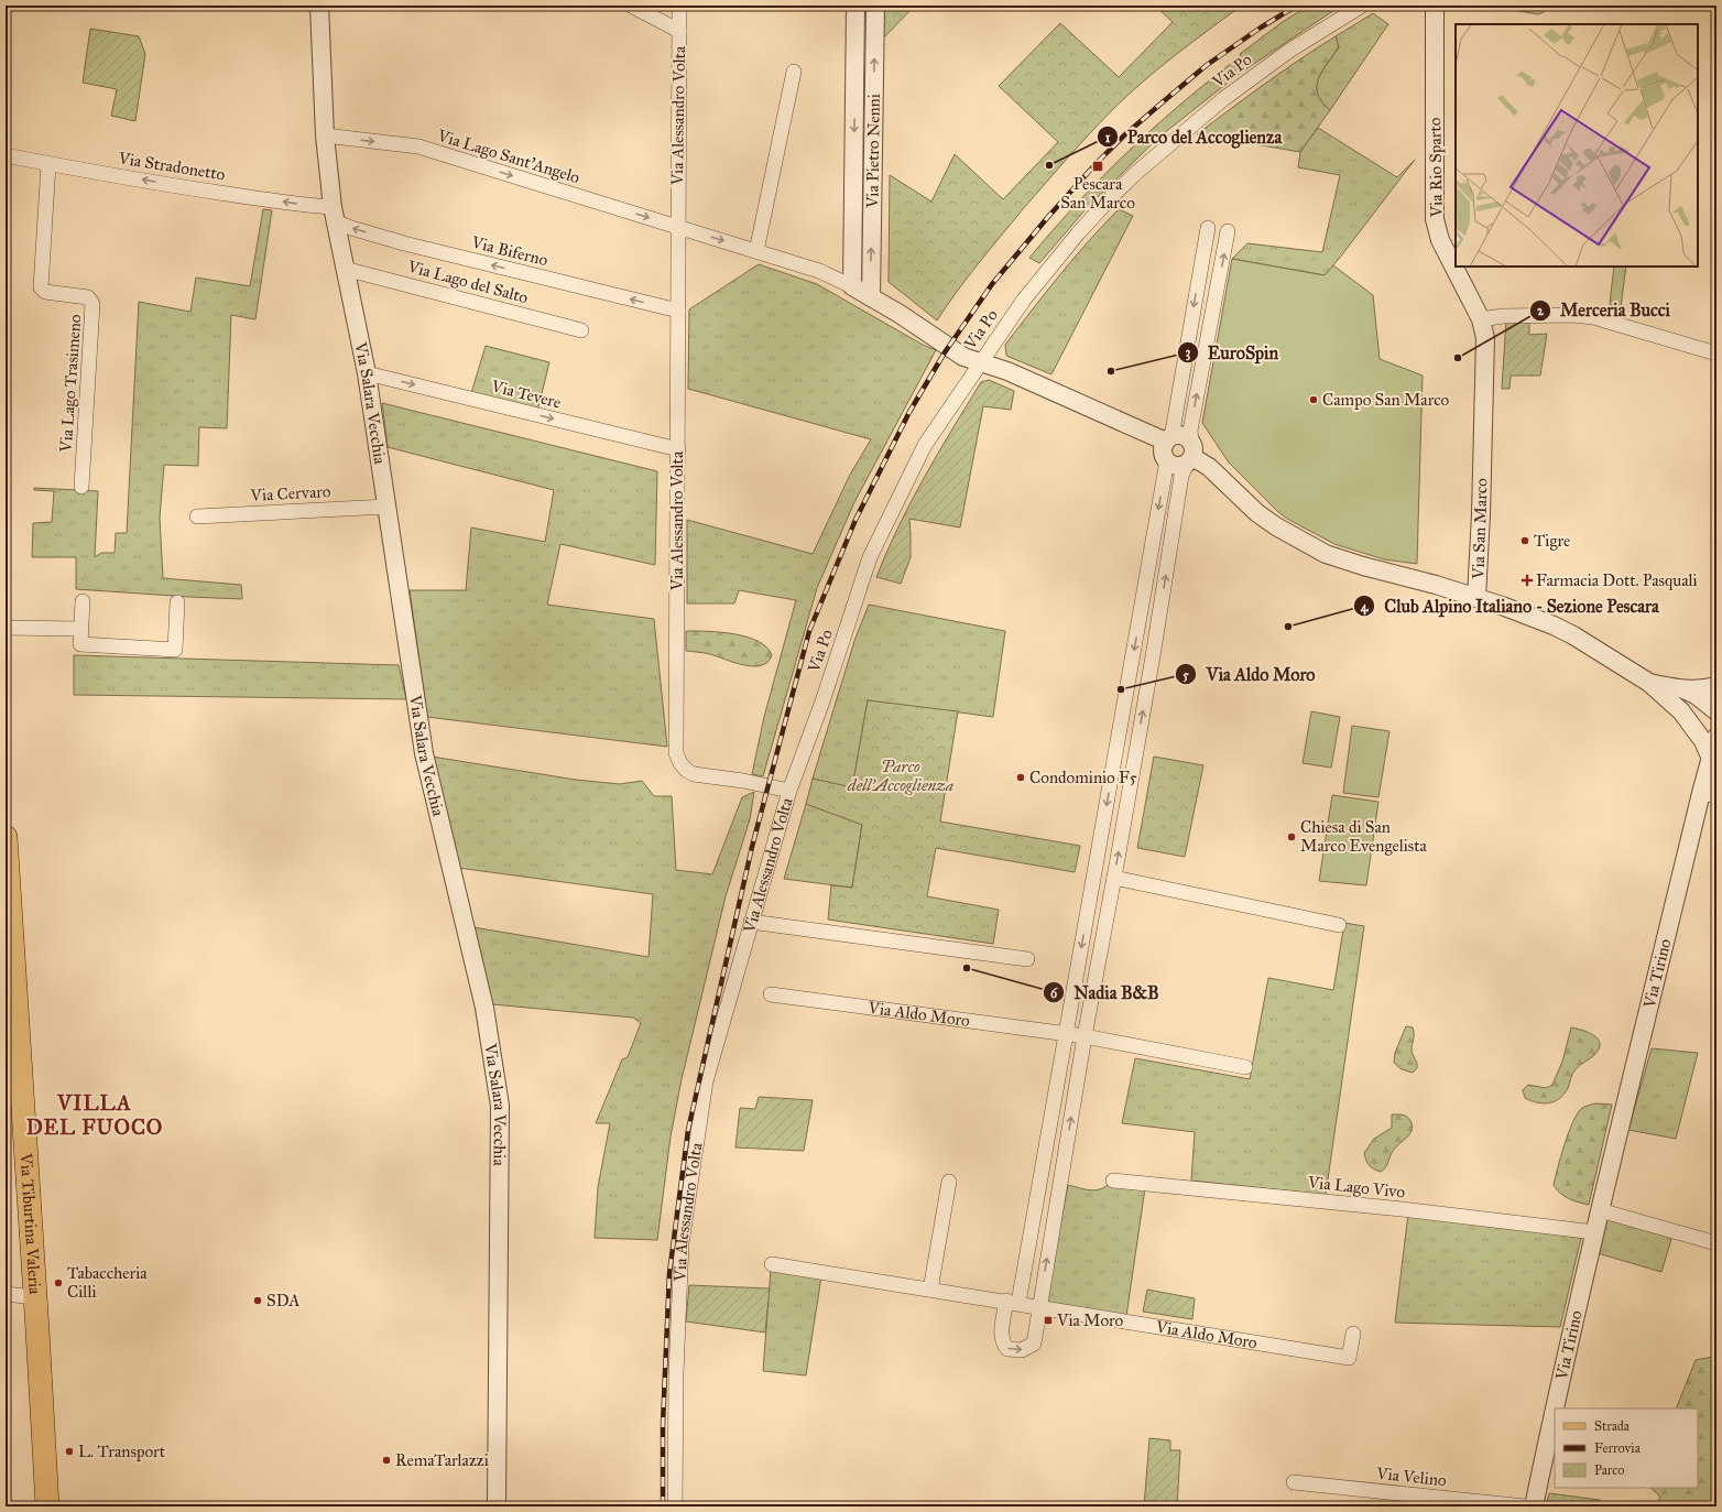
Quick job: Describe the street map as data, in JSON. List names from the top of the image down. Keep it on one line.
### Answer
{"streets":{"main road":["Via Tiburtina Valeria"],"street":["Via Po","Via Alessandro Volta","Via Pietro Nenni","Via Lago Sant'Angelo","Via Stradonetto","Via Rio Sparto","Via Biferno","Via Lago del Salto","Via Lago Trasimeno","Via Tevere","Via Salara Vecchia","Via Cervaro","Via San Marco","Via Tirino","Via Aldo Moro","Via Lago Vivo","Via Velino"]},"crossings":[["Via Po","Via Alessandro Volta"],["Via Alessandro Volta","Via Lago Sant'Angelo"],["Via Alessandro Volta","Via Biferno"],["Via Alessandro Volta","Via Tevere"],["Via Lago Sant'Angelo","Via Salara Vecchia"],["Via Stradonetto","Via Biferno"],["Via Stradonetto","Via Lago Trasimeno"],["Via Stradonetto","Via Salara Vecchia"],["Via Rio Sparto","Via San Marco"],["Via Biferno","Via Salara Vecchia"],["Via Lago del Salto","Via Salara Vecchia"],["Via Tevere","Via Salara Vecchia"],["Via Salara Vecchia","Via Cervaro"],["Via San Marco","Via Tirino"],["Via Tirino","Via Lago Vivo"]],"one_way":["Via Lago Sant'Angelo","Via Stradonetto","Via Biferno","Via Tevere"],"districts":["VILLA DEL FUOCO"],"parks":["Parco dell'Accoglienza"],"places":{"other":["Parco del Accoglienza","Merceria Bucci","EuroSpin","Campo San Marco","Tigre","Club Alpino Italiano - Sezione Pescara","Via Aldo Moro","Condominio F5","Chiesa di San Marco Evengelista","Nadia B&B","Tabaccheria Cilli","SDA","L. Transport","RemaTarlazzi"],"transit":["Pescara San Marco","Via Moro"],"health":["Farmacia Dott. Pasquali"]},"legend":["Strada","Ferrovia","Parco"]}
